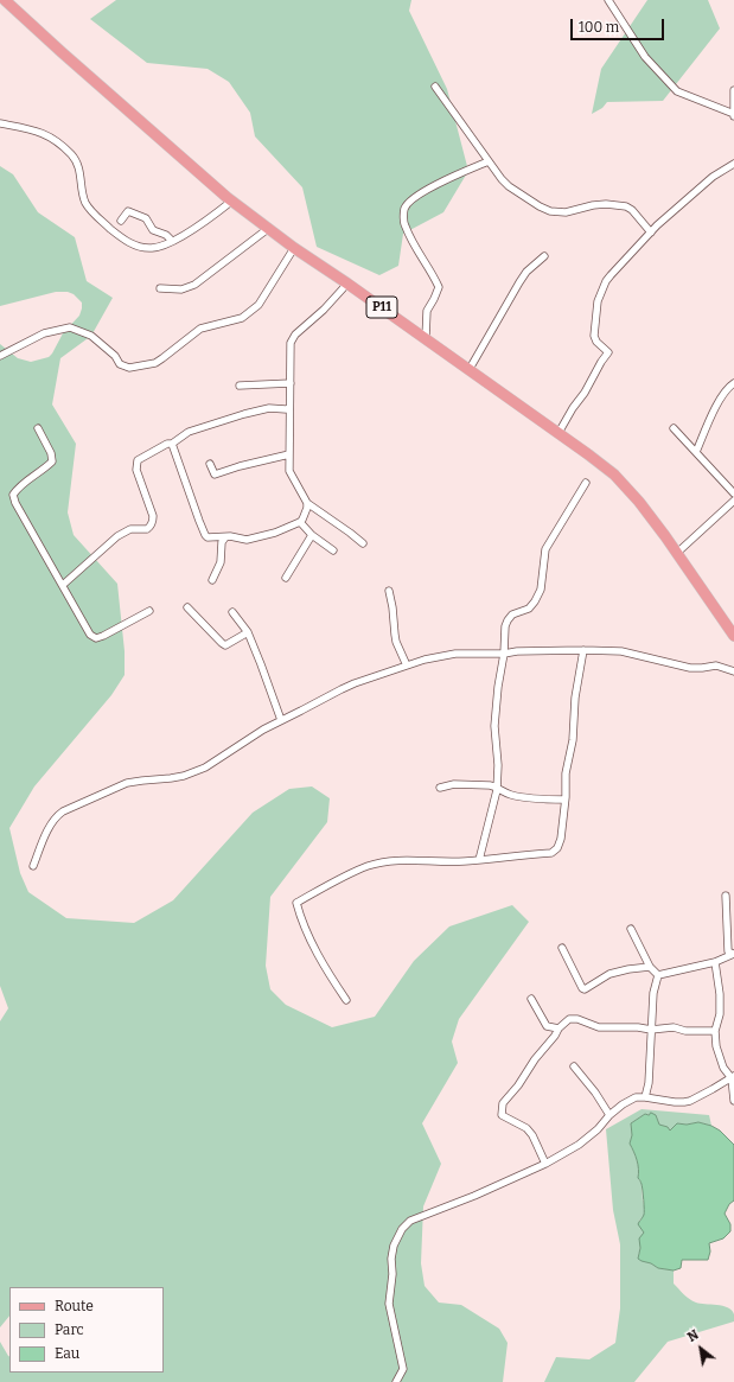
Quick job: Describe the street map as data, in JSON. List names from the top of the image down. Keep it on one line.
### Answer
{"streets":{"main road":["P11"]},"legend":["Route","Parc","Eau"],"scale_bar":"100 m","north":"top left"}
